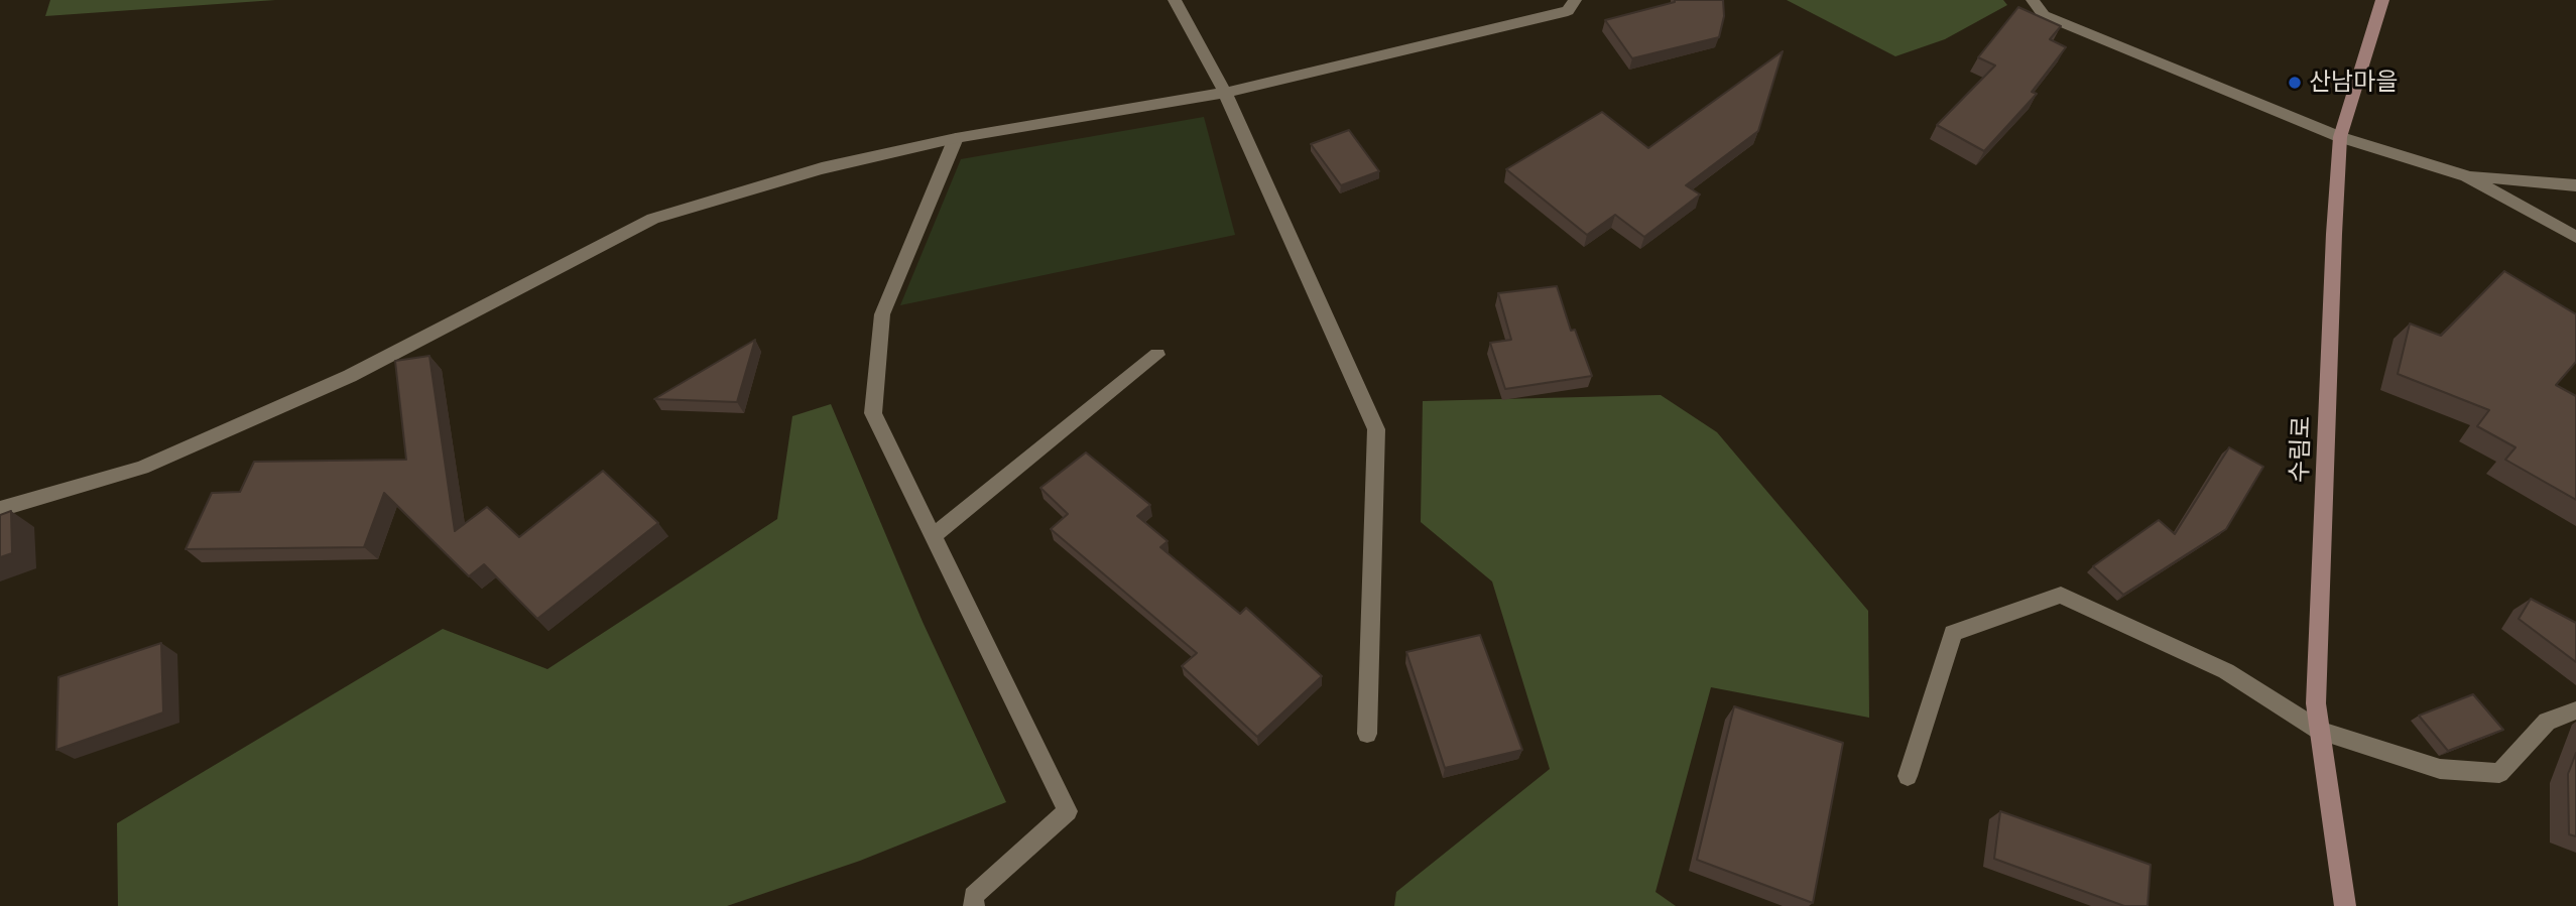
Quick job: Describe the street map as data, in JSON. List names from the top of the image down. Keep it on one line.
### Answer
{"streets":{"main road":["수림로"]},"places":["산남마을"]}
